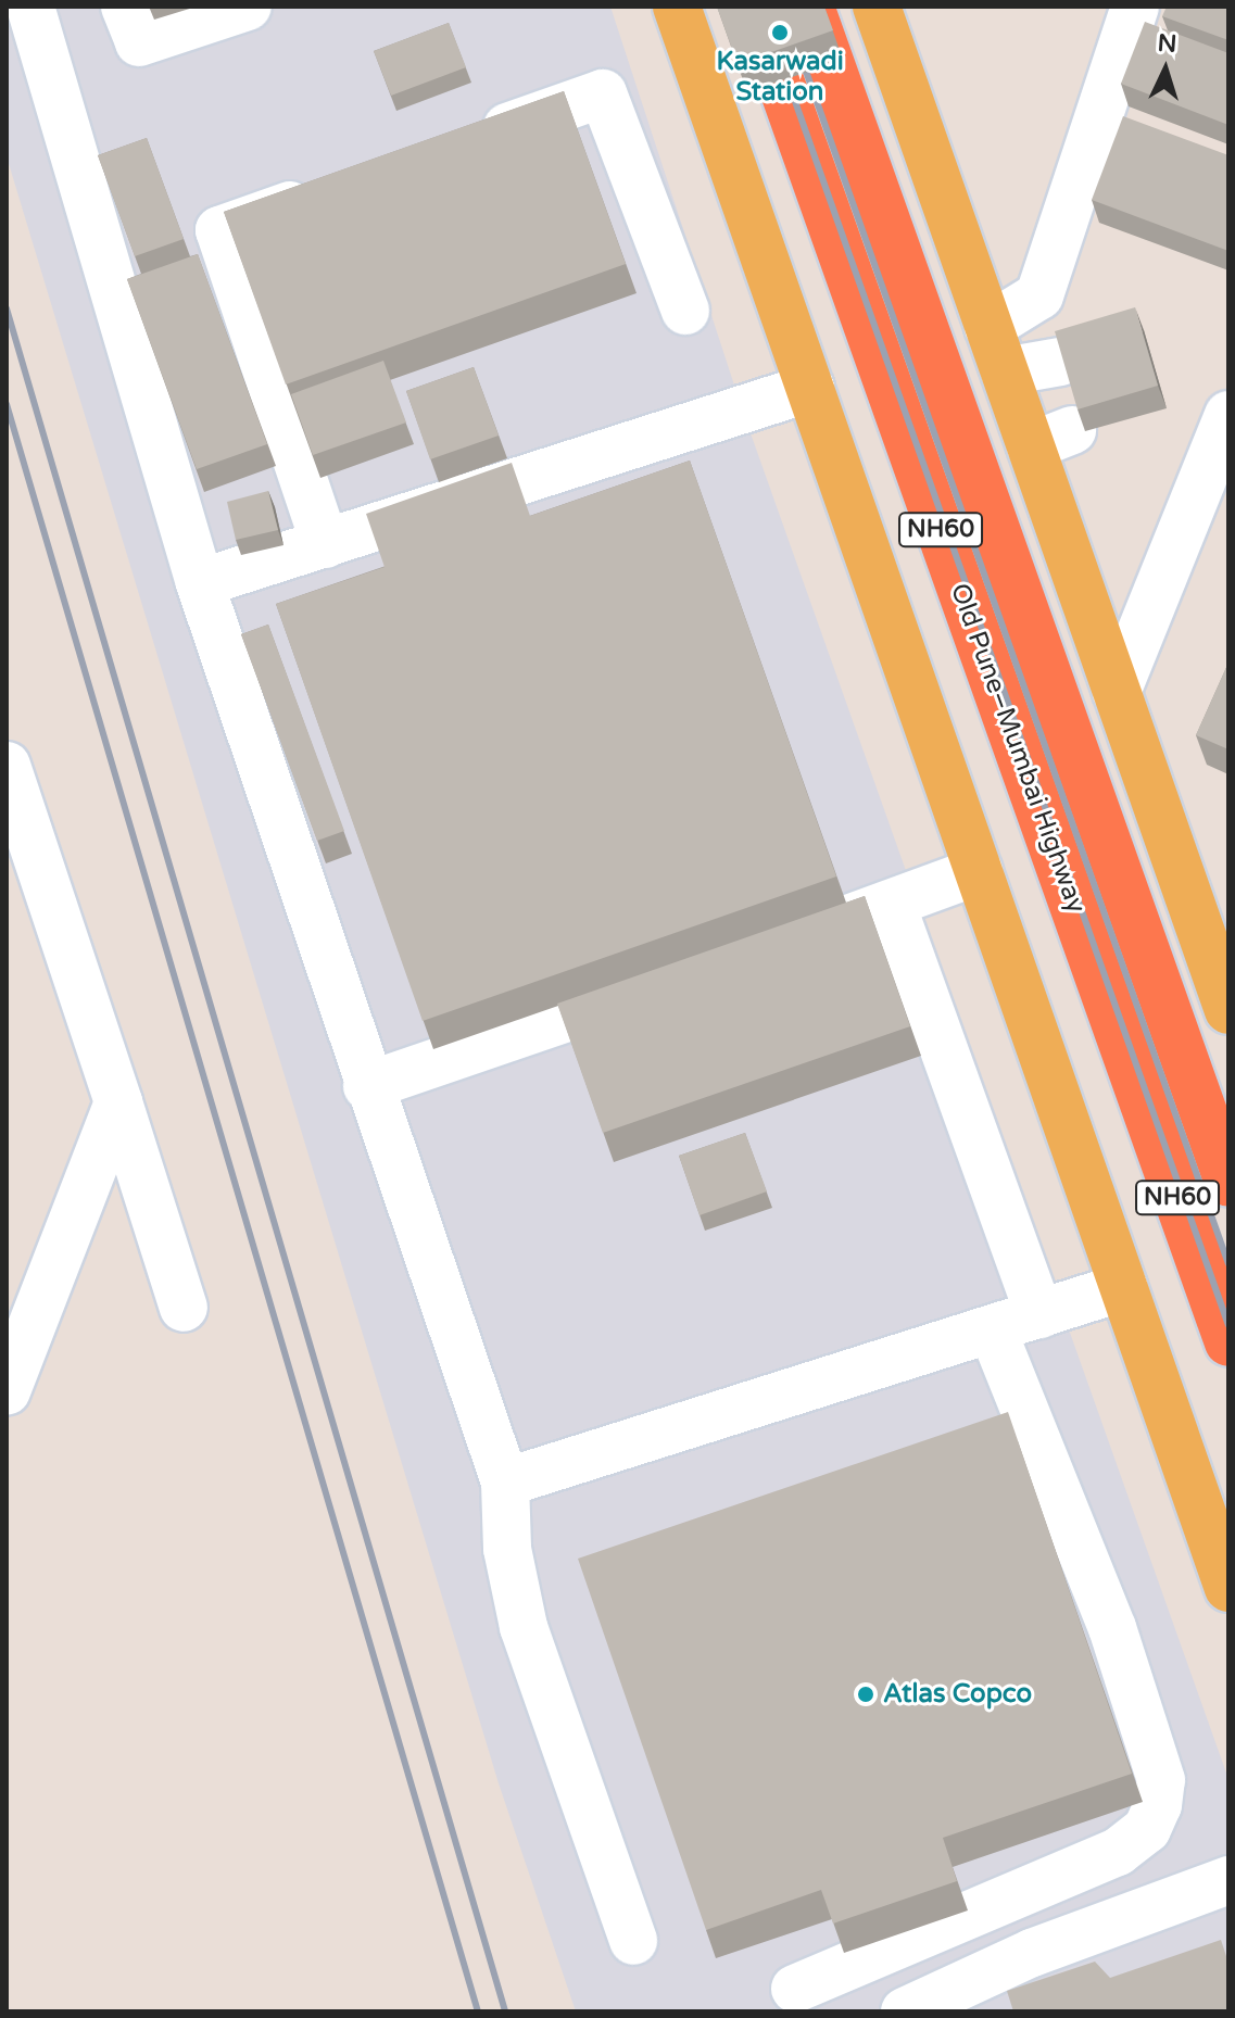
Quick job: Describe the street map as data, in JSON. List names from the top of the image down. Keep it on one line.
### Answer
{"streets":{"highway":["NH60","Old Pune–Mumbai Highway"]},"places":["Kasarwadi Station","Atlas Copco"],"north":"top"}
